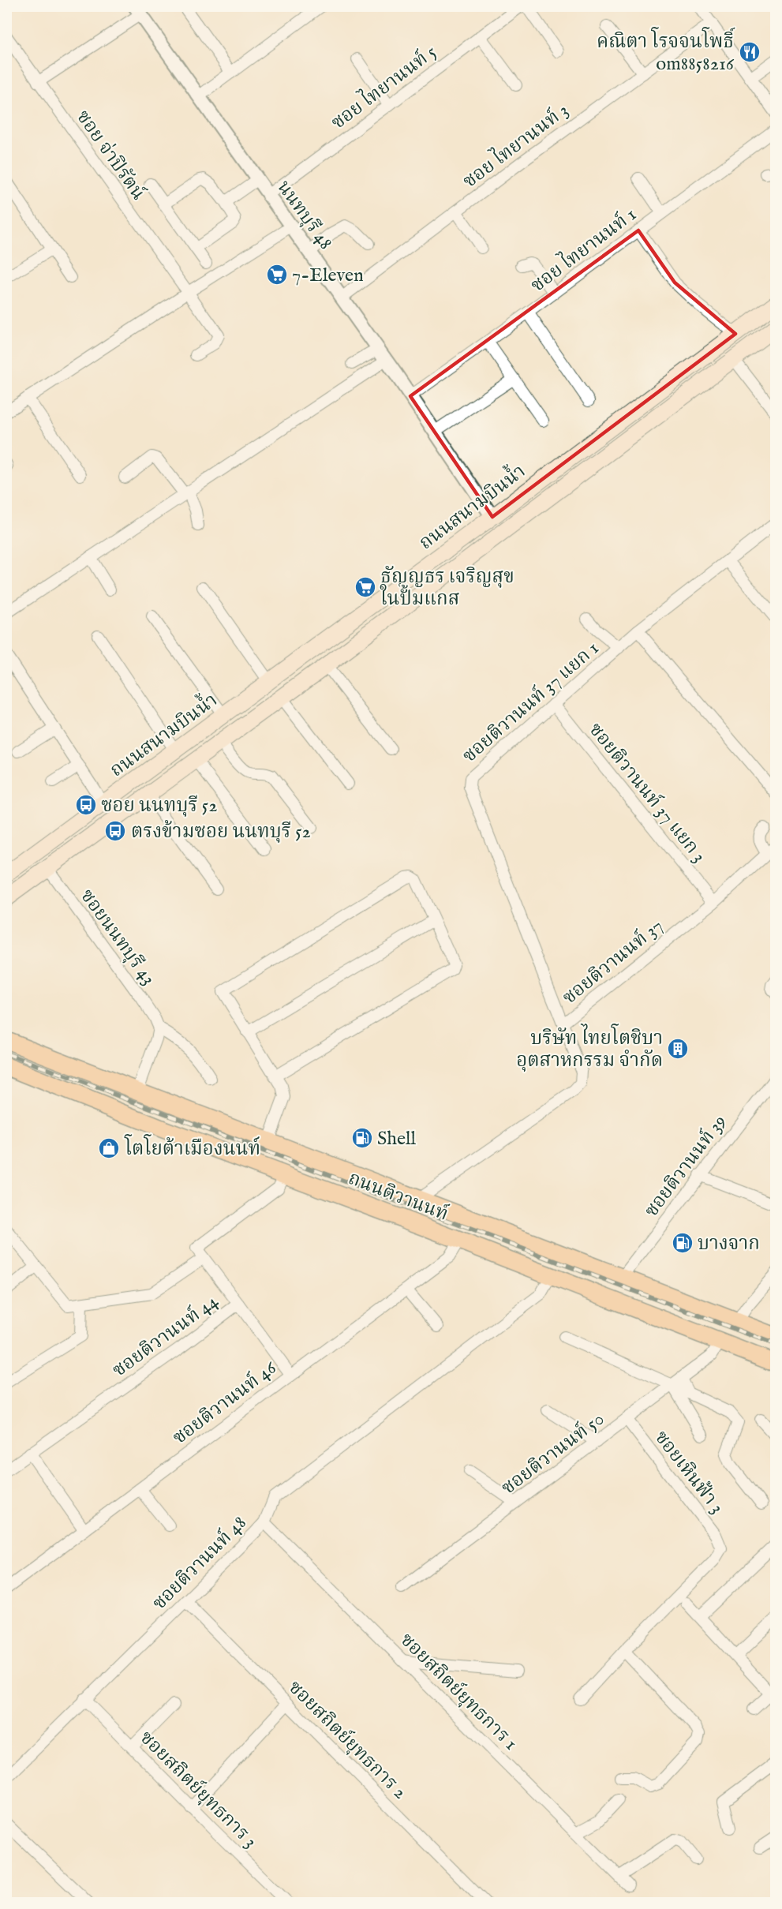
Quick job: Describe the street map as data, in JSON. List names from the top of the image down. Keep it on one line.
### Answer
{"streets":{"main road":["ถนนสนามบินน้ำ","ถนนติวานนท์"],"street":["ซอย ไทยานนท์ 5","ซอย ไทยานนท์ 3","ซอย จ่าปิรัตน์","นนทบุรี 48","ซอย ไทยานนท์ 1","ซอยติวานนท์ 37 แยก 1","ซอยติวานนท์ 37 แยก 3","ซอยนนทบุรี 43","ซอยติวานนท์ 37","ซอยติวานนท์ 39","ซอยติวานนท์ 44","ซอยติวานนท์ 46","ซอยติวานนท์ 50","ซอยเหินฟ้า 3","ซอยติวานนท์ 48","ซอยสถิตย์ยุทธการ 1","ซอยสถิตย์ยุทธการ 2","ซอยสถิตย์ยุทธการ 3"]},"crossings":[["ซอย ไทยานนท์ 5","นนทบุรี 48"],["ซอย ไทยานนท์ 3","นนทบุรี 48"],["นนทบุรี 48","ซอย ไทยานนท์ 1"],["นนทบุรี 48","ถนนสนามบินน้ำ"],["ถนนสนามบินน้ำ","ซอยนนทบุรี 43"],["ซอยติวานนท์ 37 แยก 1","ซอยติวานนท์ 37 แยก 3"],["ซอยติวานนท์ 37 แยก 1","ซอยติวานนท์ 37"],["ซอยติวานนท์ 37 แยก 3","ซอยติวานนท์ 37"],["ซอยติวานนท์ 37","ถนนติวานนท์"],["ซอยติวานนท์ 39","ถนนติวานนท์"],["ถนนติวานนท์","ซอยติวานนท์ 46"],["ถนนติวานนท์","ซอยติวานนท์ 50"],["ถนนติวานนท์","ซอยติวานนท์ 48"],["ซอยติวานนท์ 50","ซอยเหินฟ้า 3"],["ซอยติวานนท์ 48","ซอยสถิตย์ยุทธการ 1"],["ซอยติวานนท์ 48","ซอยสถิตย์ยุทธการ 2"],["ซอยติวานนท์ 48","ซอยสถิตย์ยุทธการ 3"]],"places":{"restaurant":["คณิตา โรจจนโพธิ์ om8858216"],"supermarket":["7-Eleven","ธัญญธร เจริญสุข ในปั้มแกส"],"bus stop":["ซอย นนทบุรี 52","ตรงข้ามซอย นนทบุรี 52"],"building":["บริษัท ไทยโตชิบา อุตสาหกรรม จำกัด"],"fuel station":["Shell","บางจาก"],"shop":["โตโยต้าเมืองนนท์"]}}
